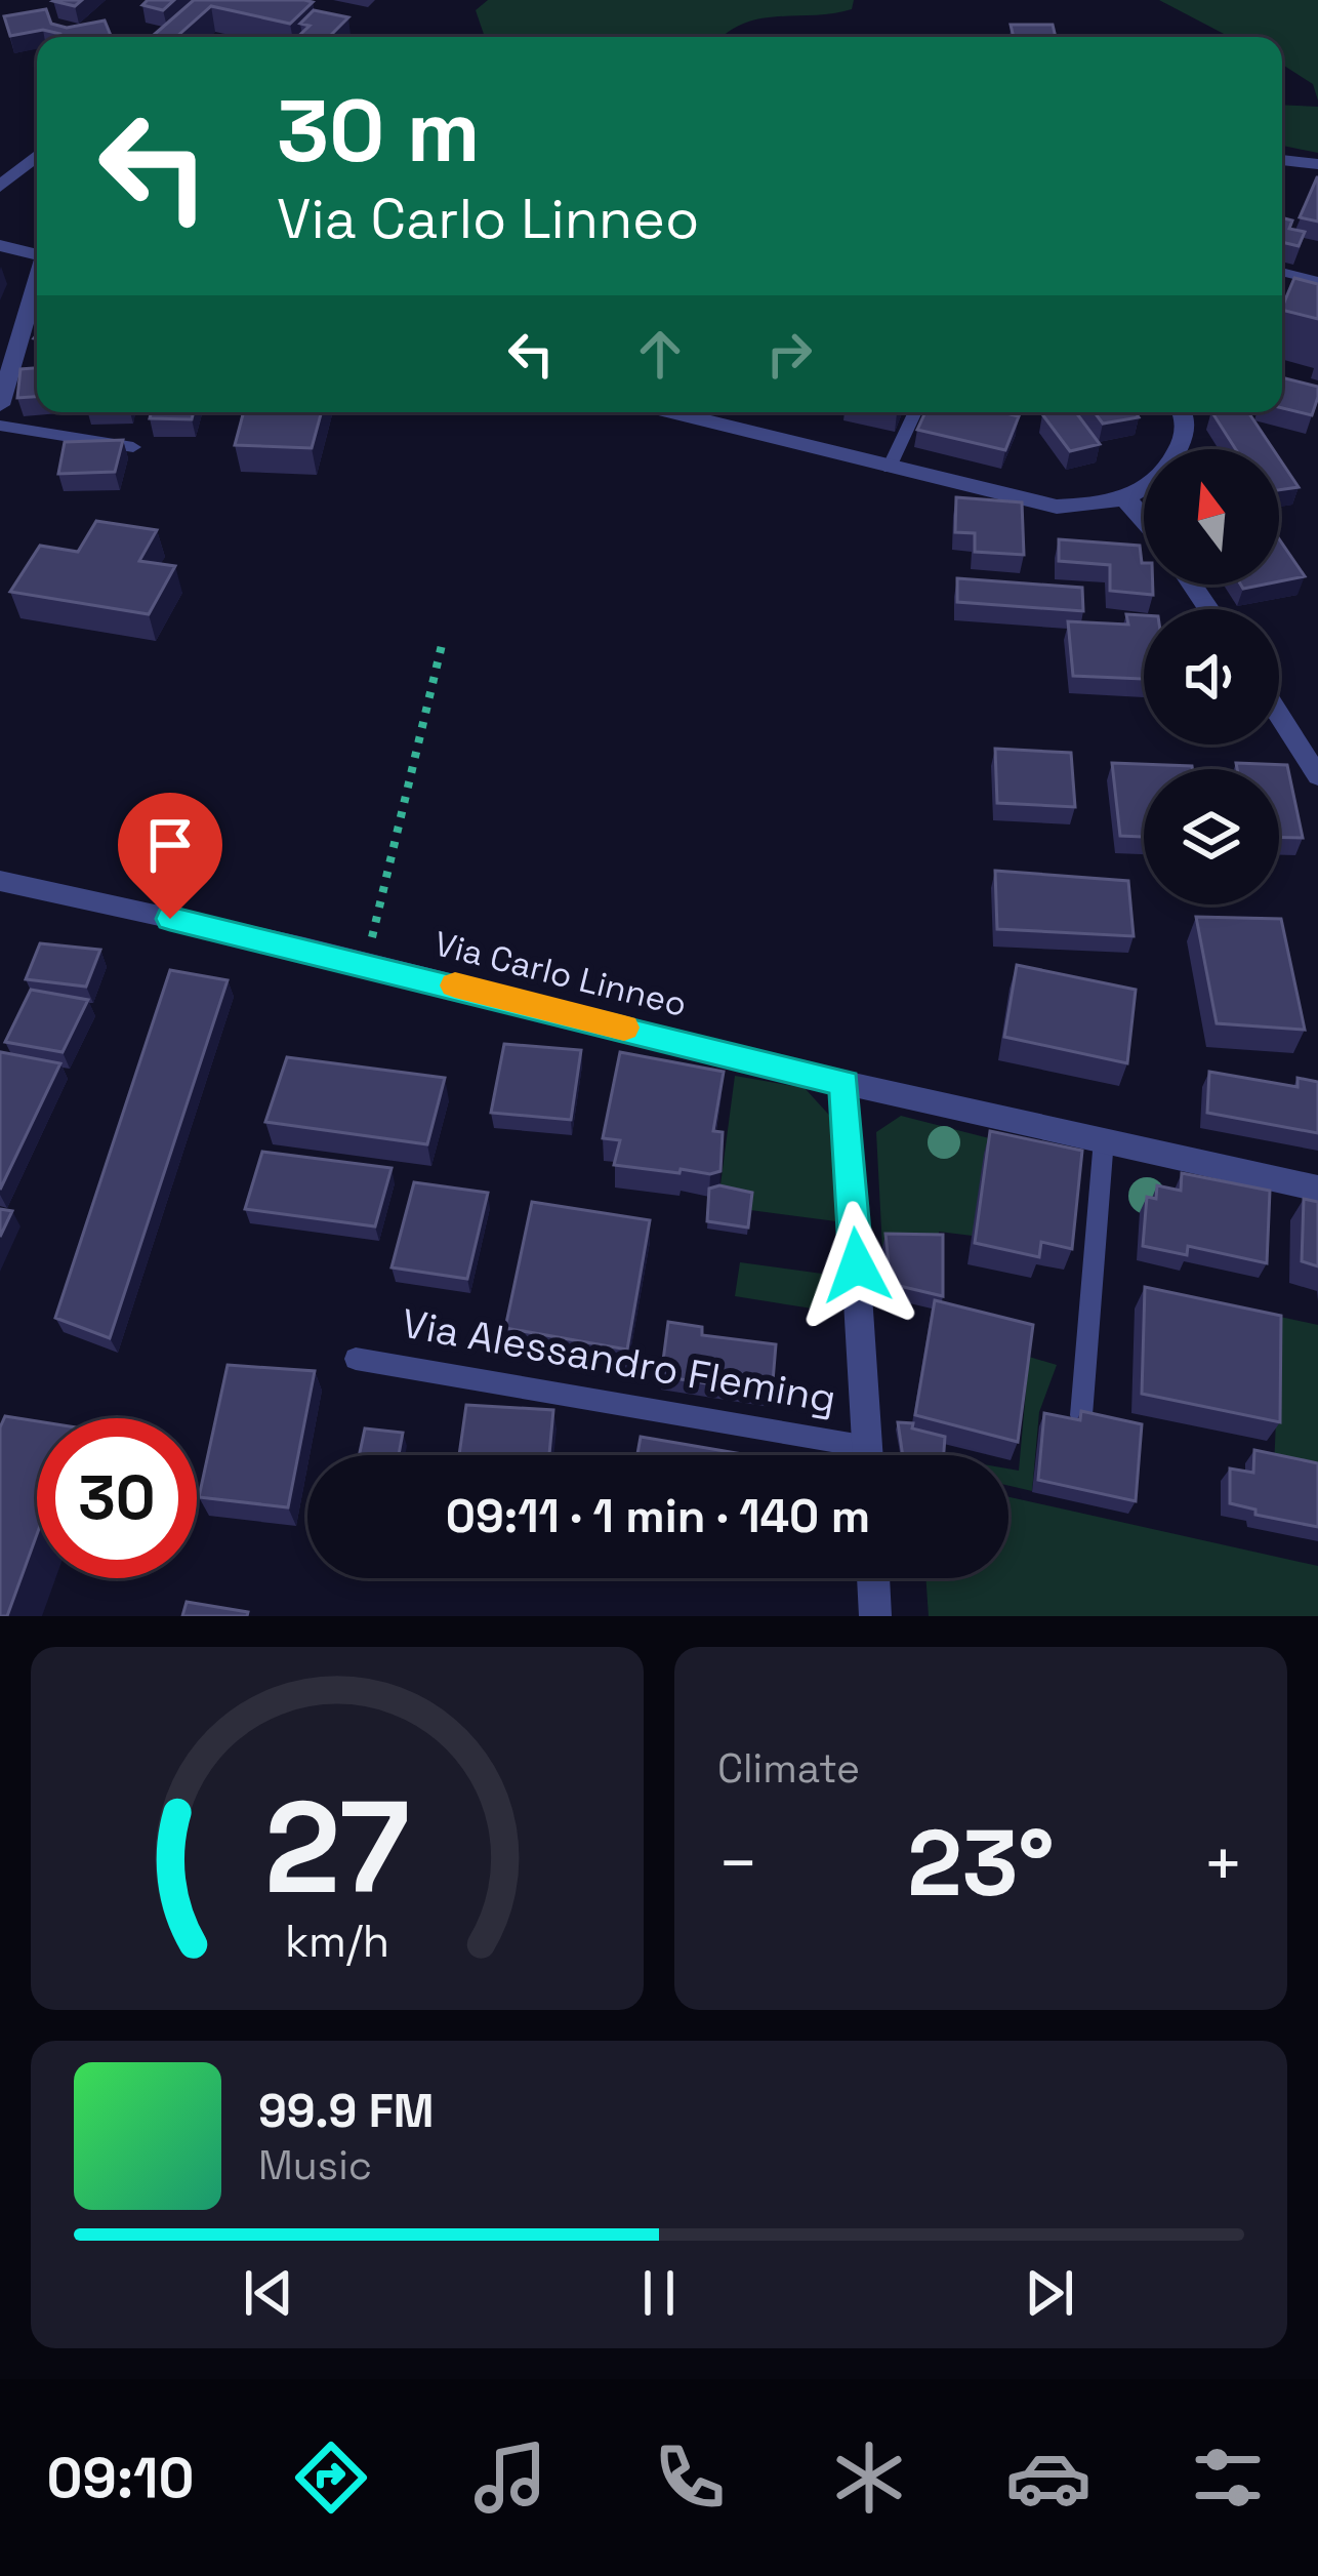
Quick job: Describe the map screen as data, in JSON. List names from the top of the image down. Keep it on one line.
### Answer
{"streets":{"street":["Via Carlo Linneo","Via Alessandro Fleming"]},"crossings":[["Via Carlo Linneo","Via Alessandro Fleming"]],"north":"top","page":{"turn":["30 m","Via Carlo Linneo"],"limit":"30","trip":"09:11 · 1 min · 140 m","tile":"Climate","heat":["−","23°","+"],"song":["99.9 FM","Music"],"tabs":"09:10","gauge":["27","km/h"]}}
